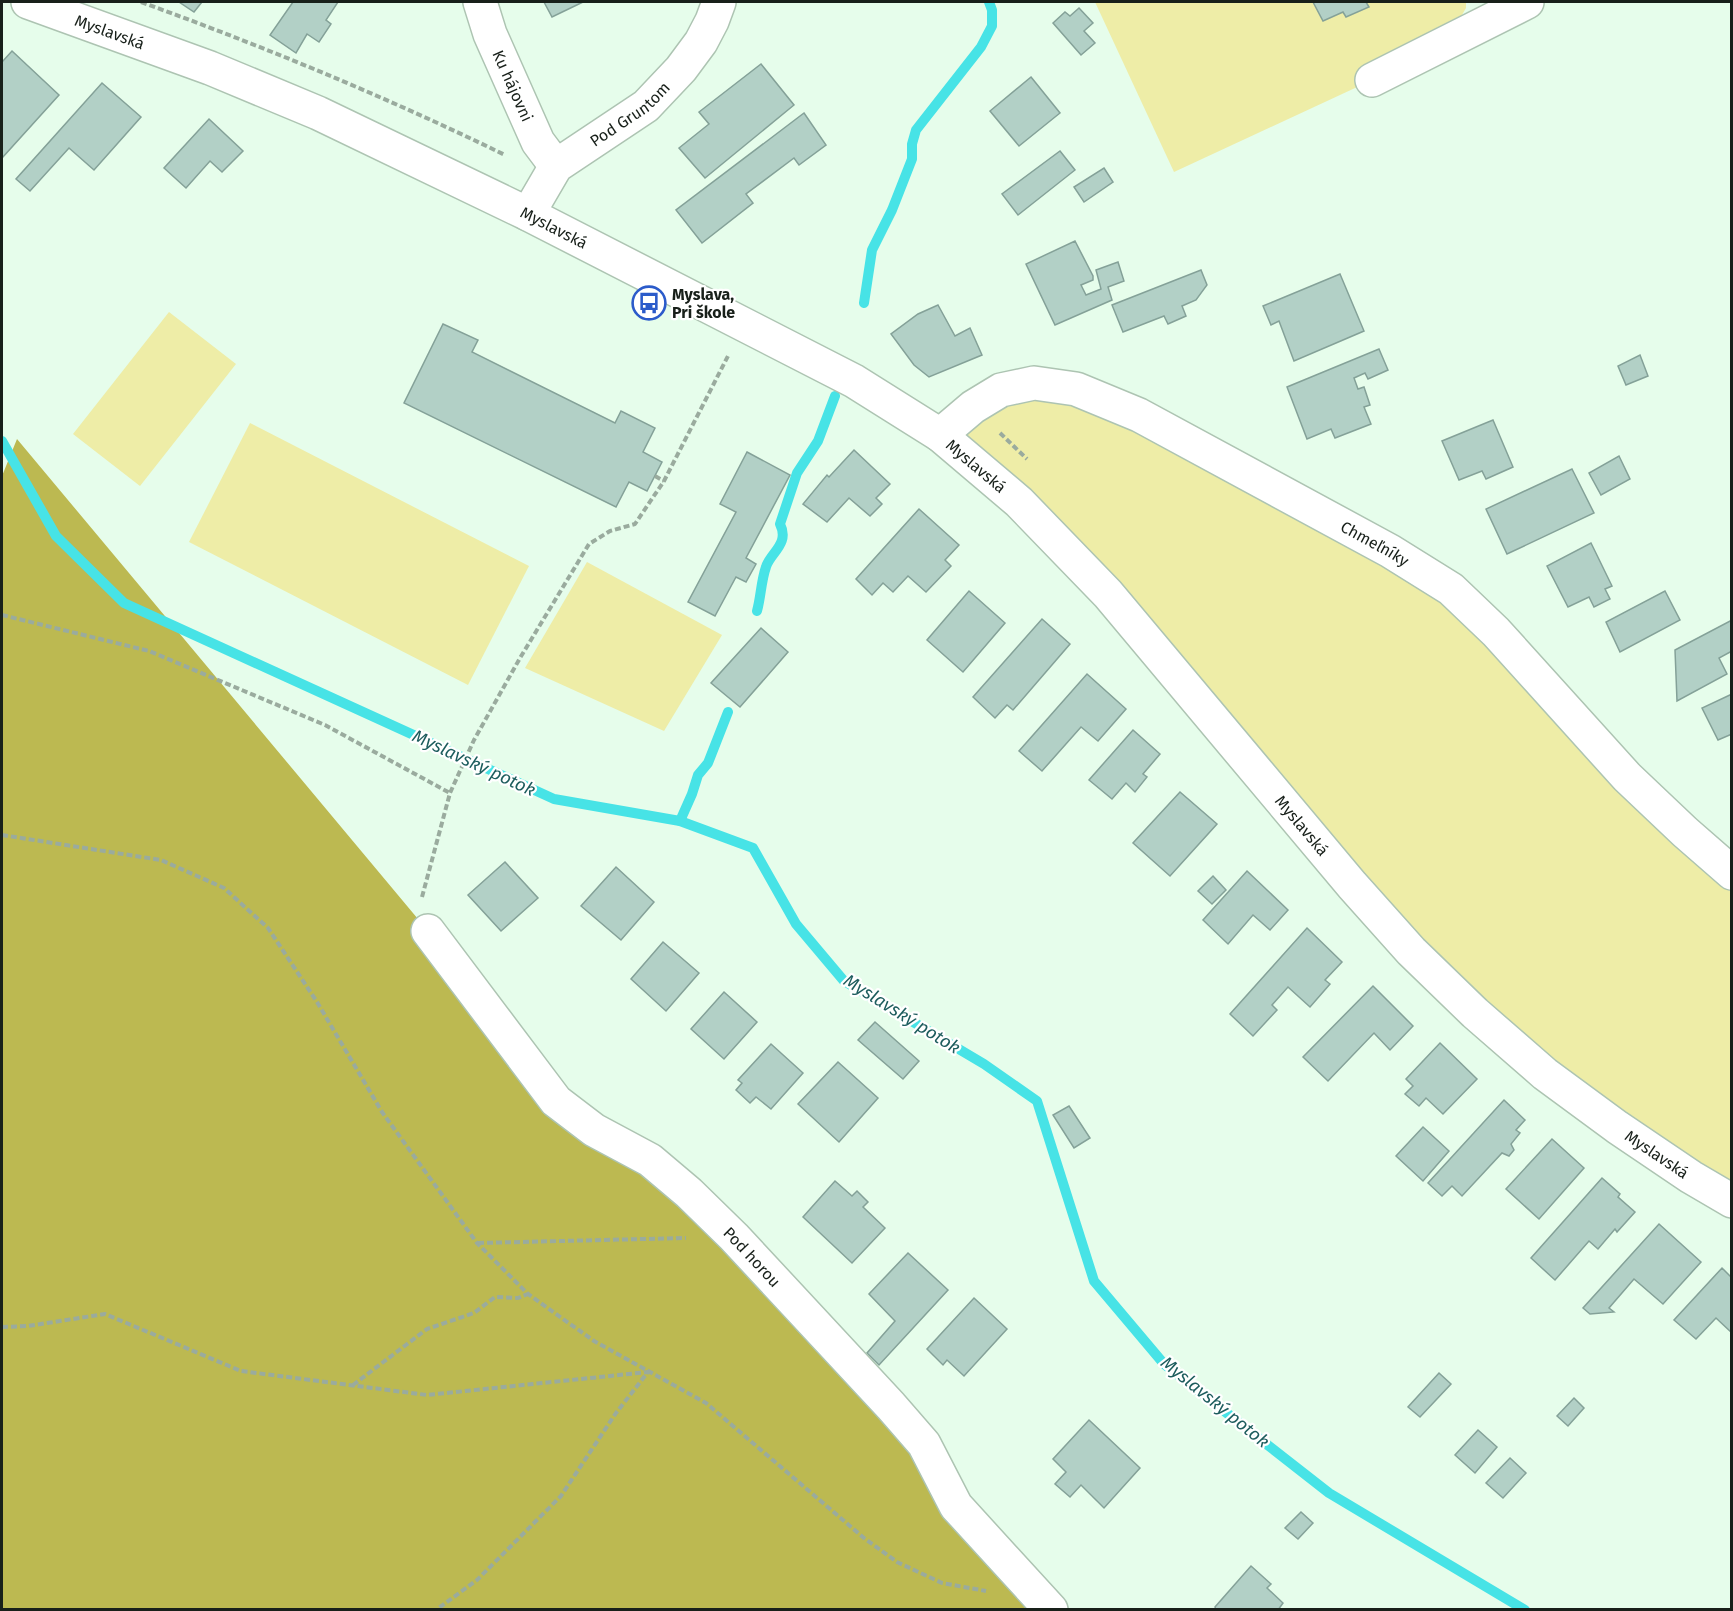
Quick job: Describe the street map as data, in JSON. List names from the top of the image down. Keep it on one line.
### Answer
{"streets":{"street":["Myslavská","Ku hájovni","Pod Gruntom","Chmeľníky","Pod horou"]},"crossings":[["Myslavská","Pod Gruntom"],["Myslavská","Chmeľníky"],["Ku hájovni","Pod Gruntom"]],"water":["Myslavský potok"],"places":{"bus stop":["Myslava, Pri škole"]}}
